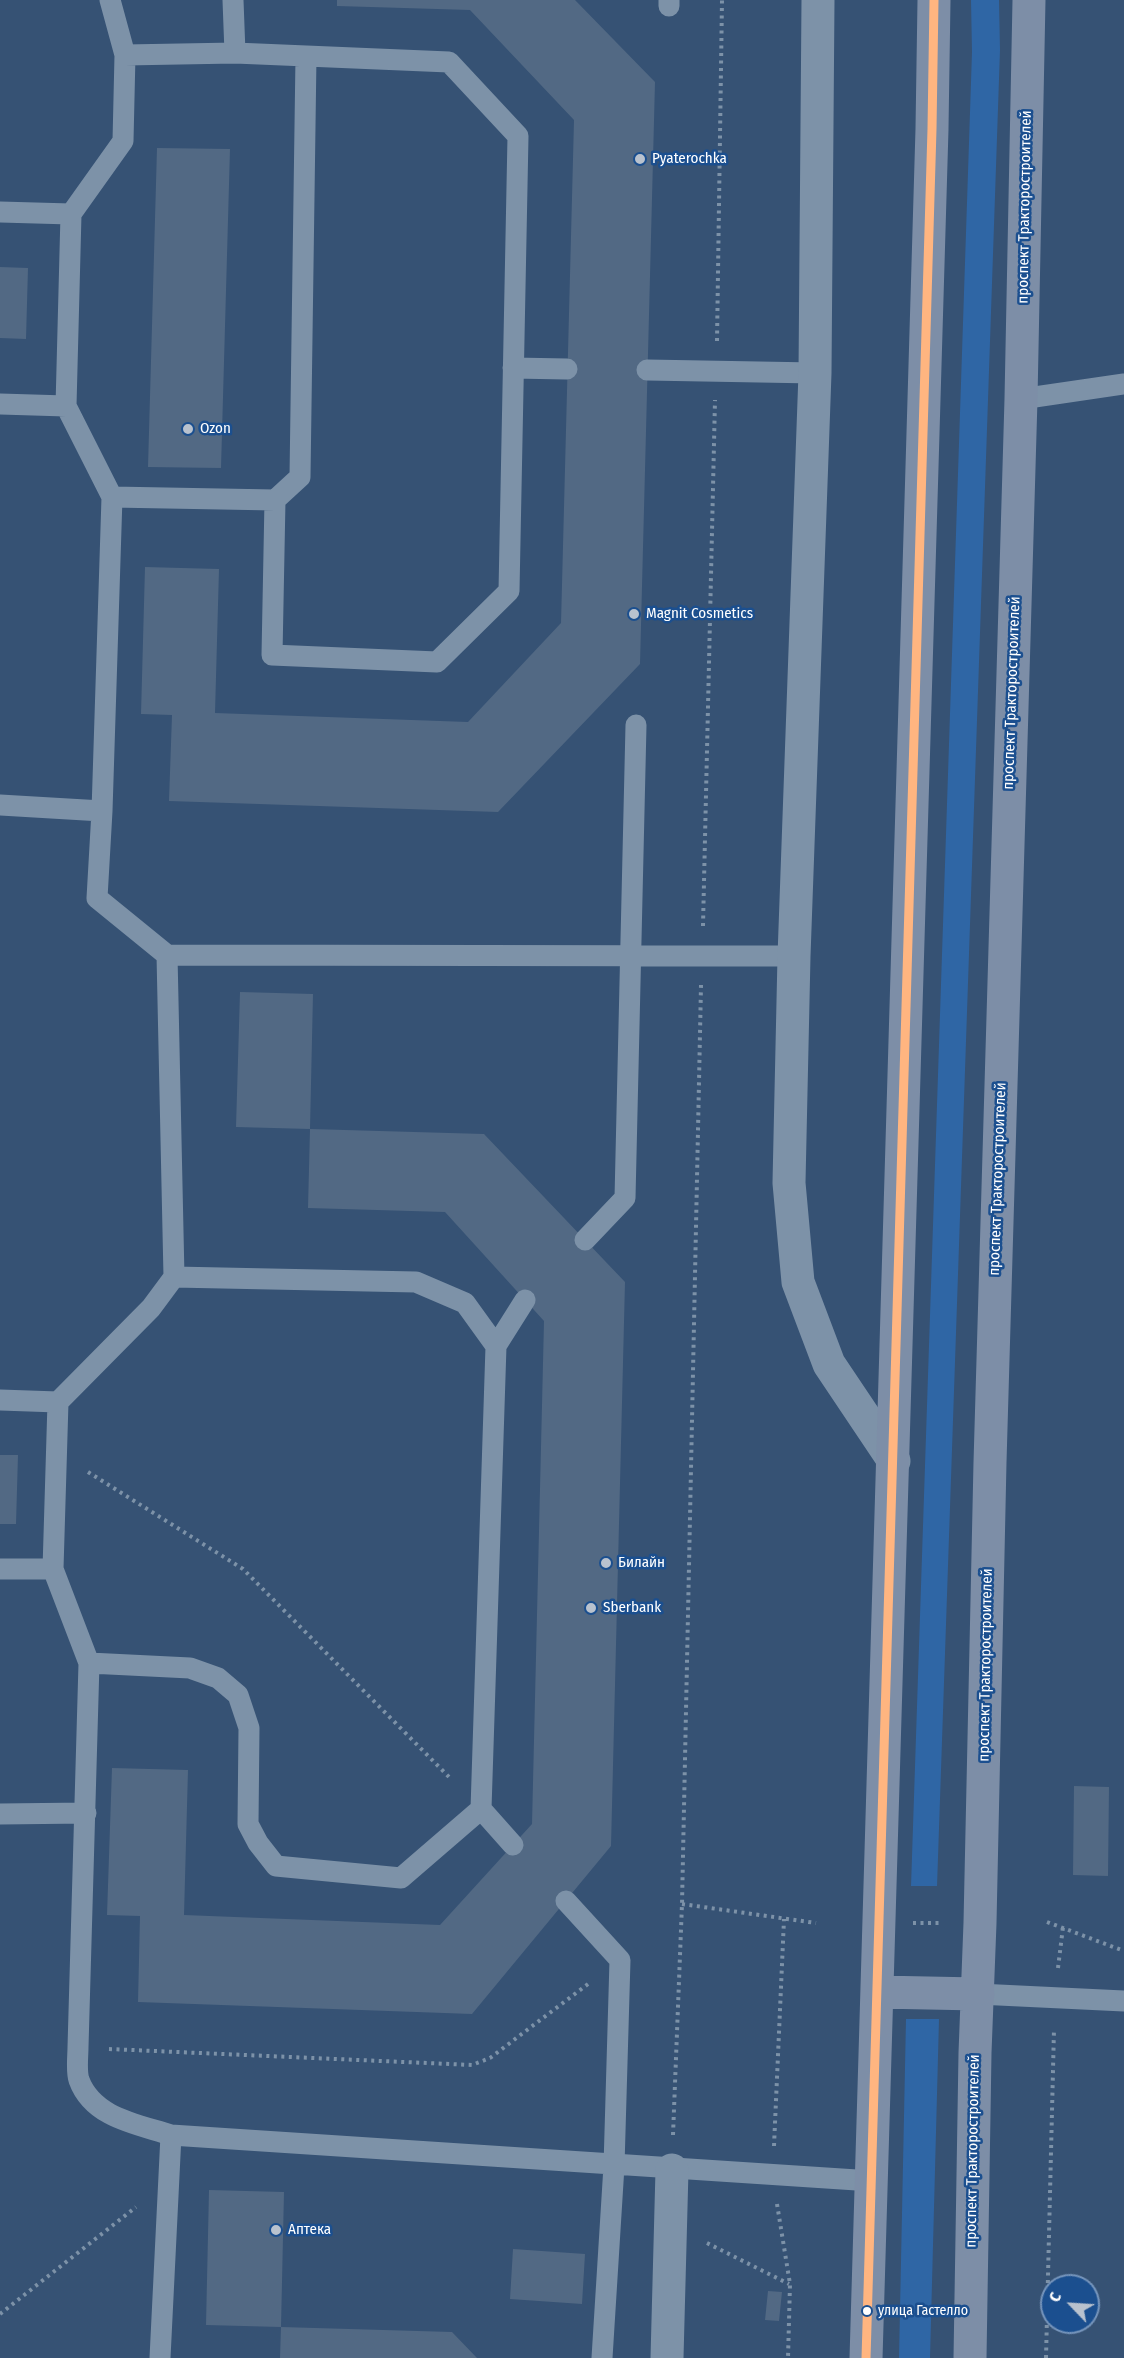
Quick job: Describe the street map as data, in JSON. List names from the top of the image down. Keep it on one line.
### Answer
{"streets":{"main road":["проспект Тракторостроителей"]},"places":["Pyaterochka","Ozon","Magnit Cosmetics","Билайн","Sberbank","Аптека","улица Гастелло"],"north":"top left"}
